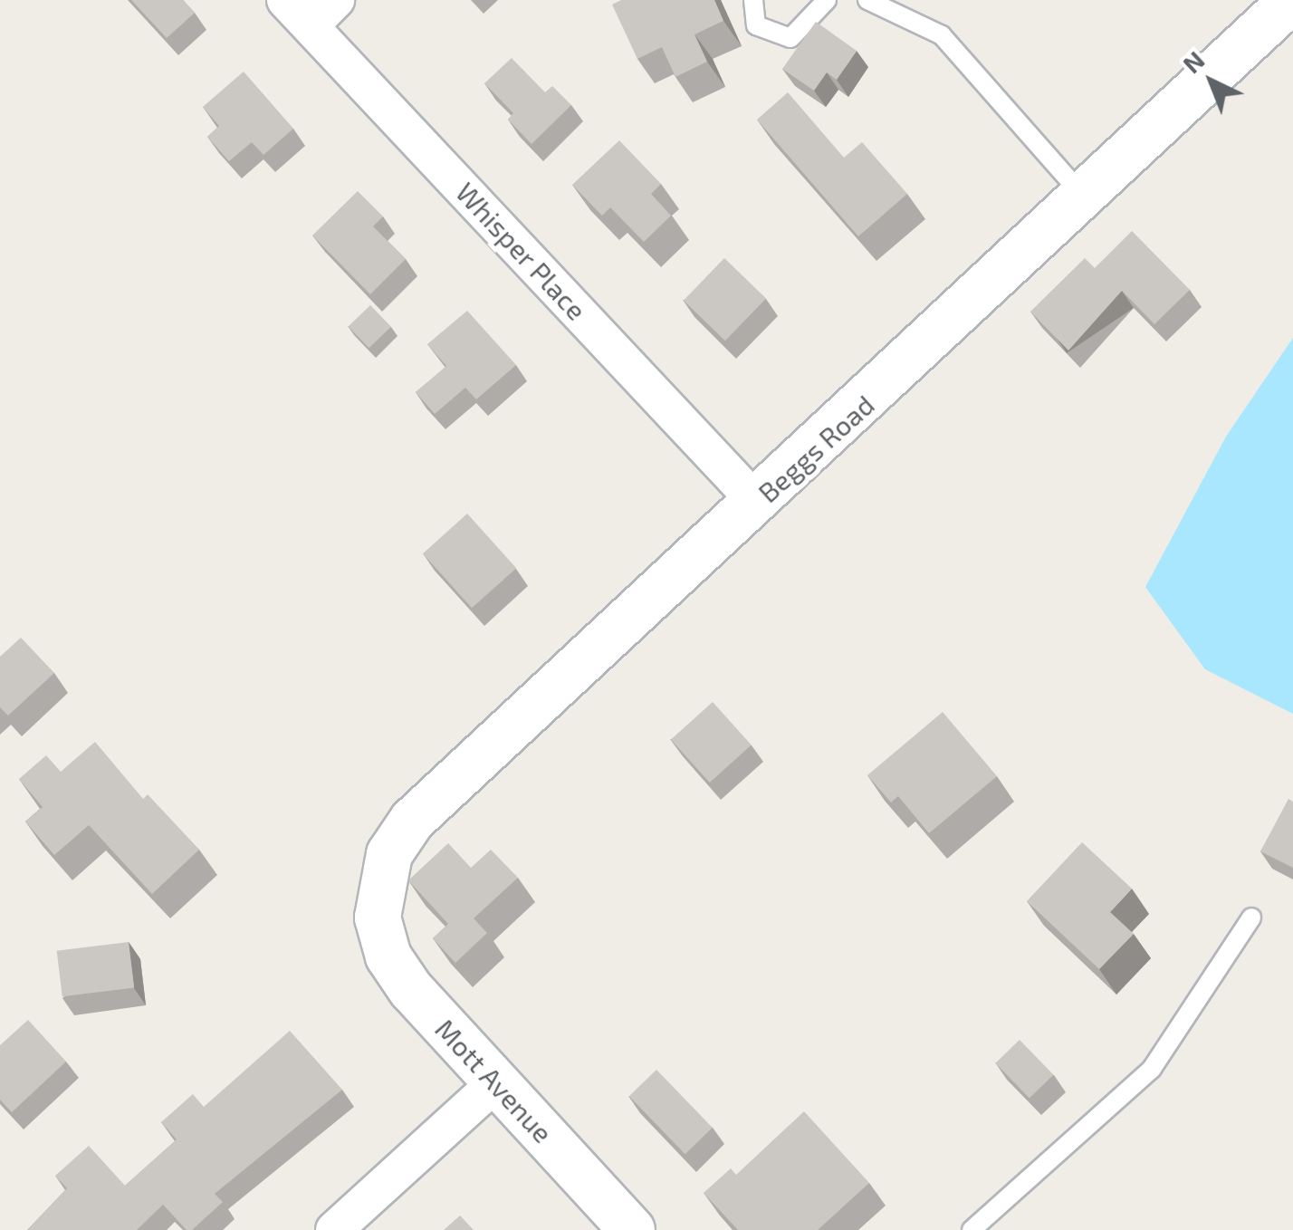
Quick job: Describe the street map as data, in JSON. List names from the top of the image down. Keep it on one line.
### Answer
{"streets":{"street":["Whisper Place","Beggs Road","Mott Avenue"]},"crossings":[["Whisper Place","Beggs Road"],["Beggs Road","Mott Avenue"]],"north":"top left"}
